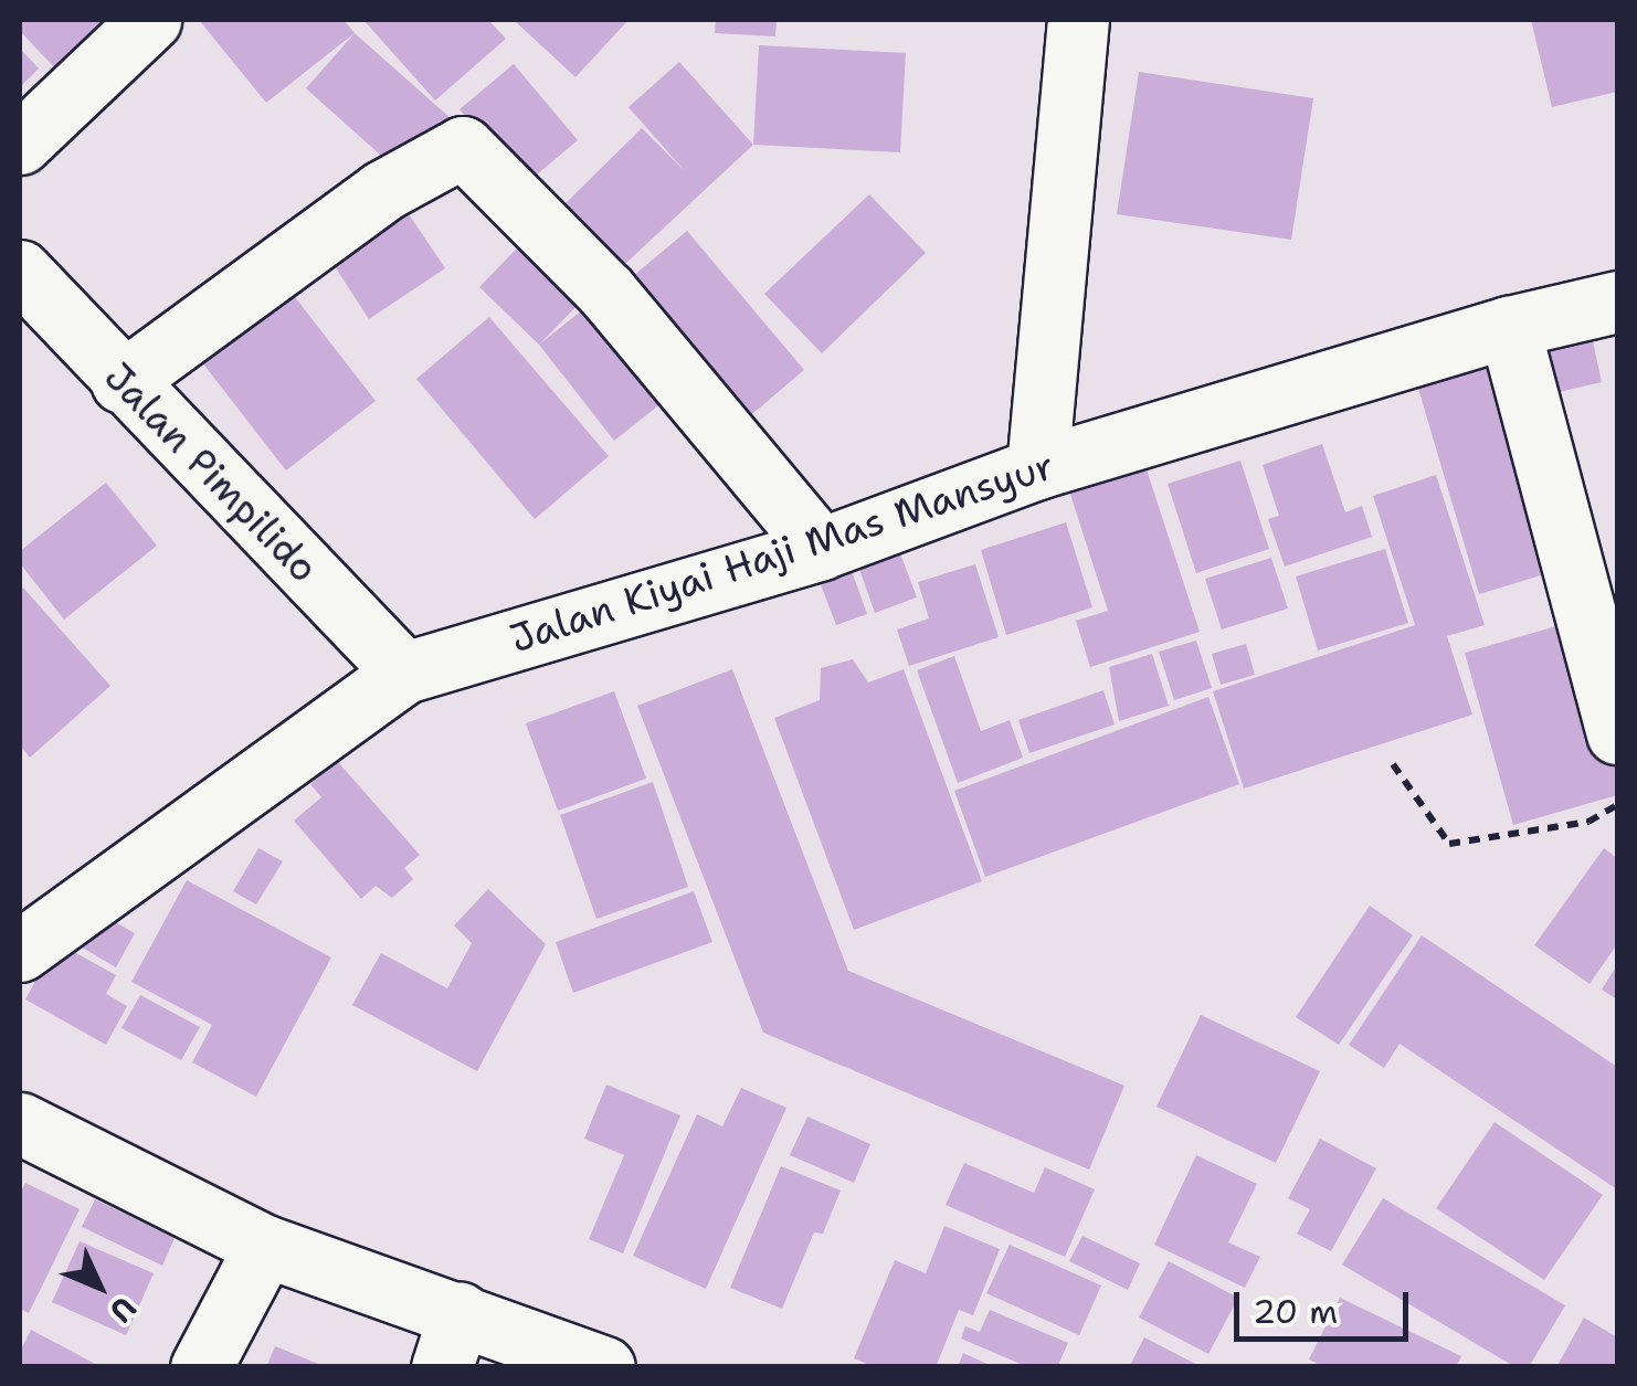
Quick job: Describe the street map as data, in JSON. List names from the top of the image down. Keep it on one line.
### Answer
{"streets":{"street":["Jalan Pimpilido","Jalan Kiyai Haji Mas Mansyur"]},"crossings":[["Jalan Pimpilido","Jalan Kiyai Haji Mas Mansyur"]],"scale_bar":"20 m","north":"bottom right"}
